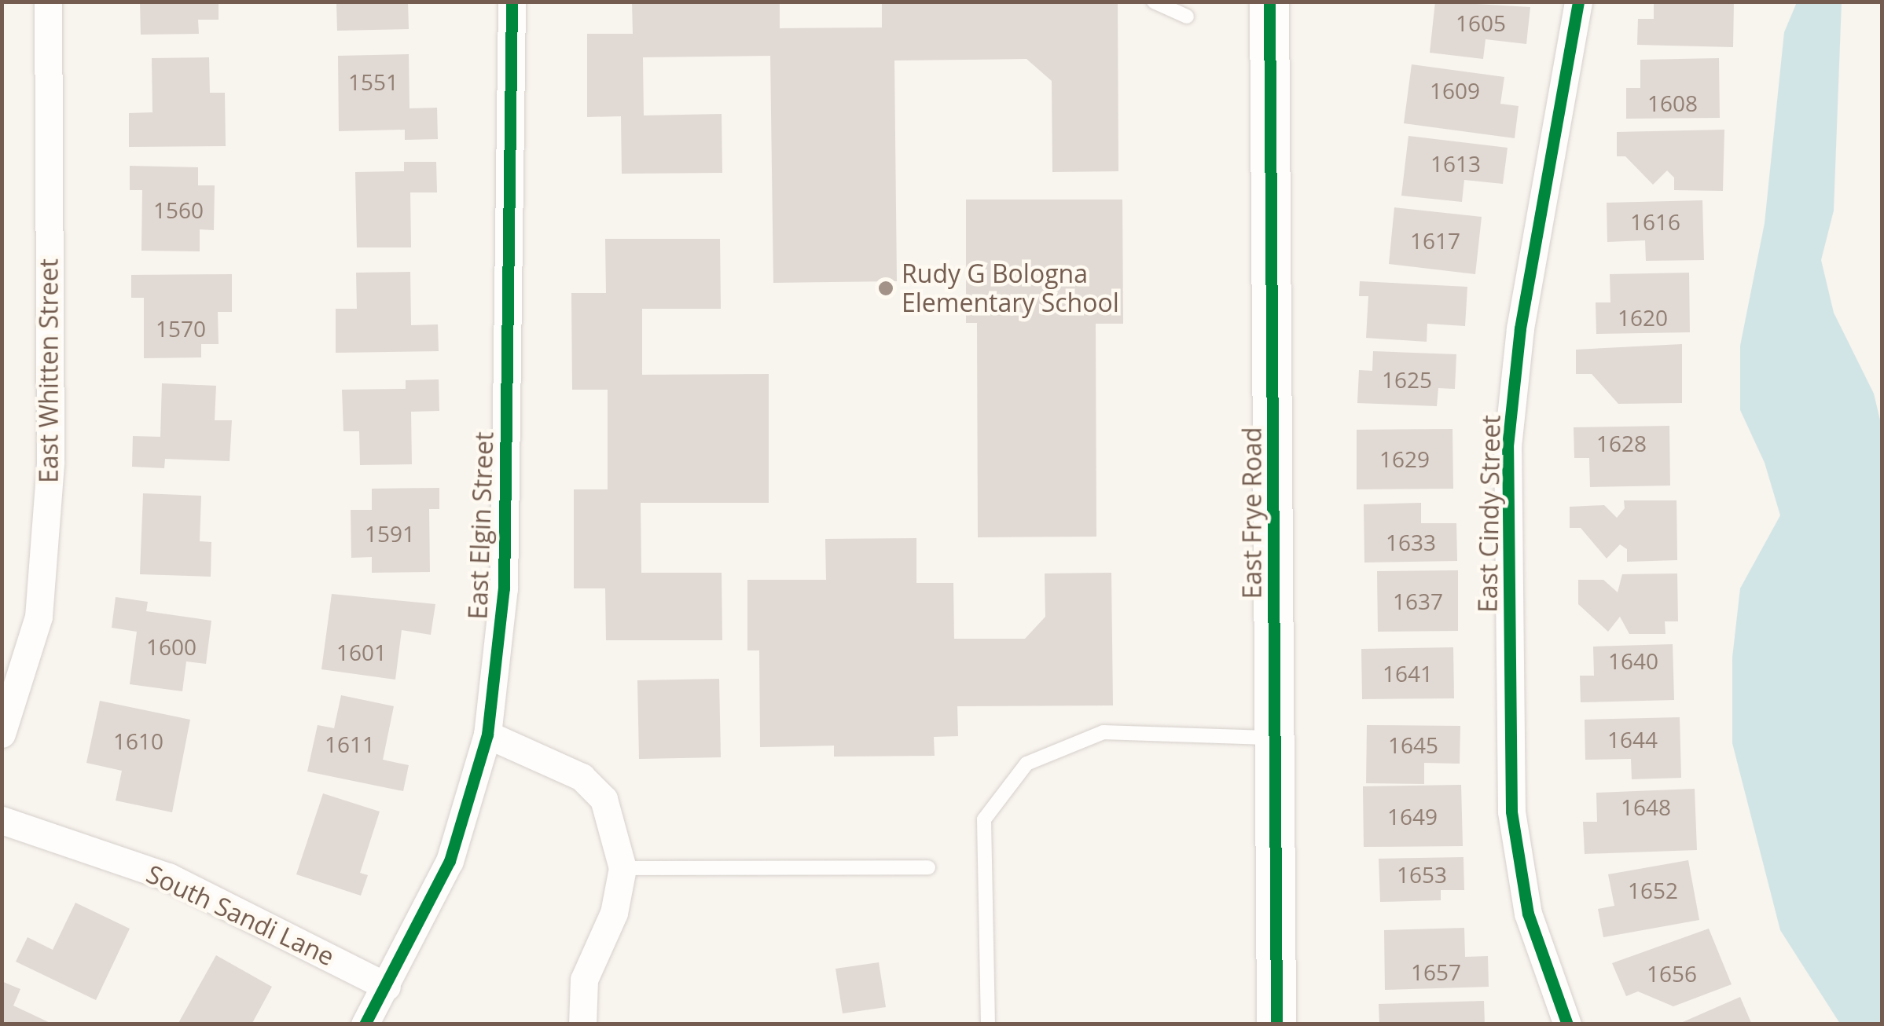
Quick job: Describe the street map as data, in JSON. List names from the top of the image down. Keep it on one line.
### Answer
{"streets":{"street":["East Whitten Street","East Frye Road","East Cindy Street","East Elgin Street","South Sandi Lane"]},"crossings":[["East Elgin Street","South Sandi Lane"]],"places":["Rudy G Bologna Elementary School"],"house_numbers":["1605","1551","1609","1608","1613","1560","1616","1617","1620","1570","1625","1628","1629","1591","1633","1637","1600","1601","1640","1641","1644","1610","1611","1645","1648","1649","1653","1652","1657","1656"]}
